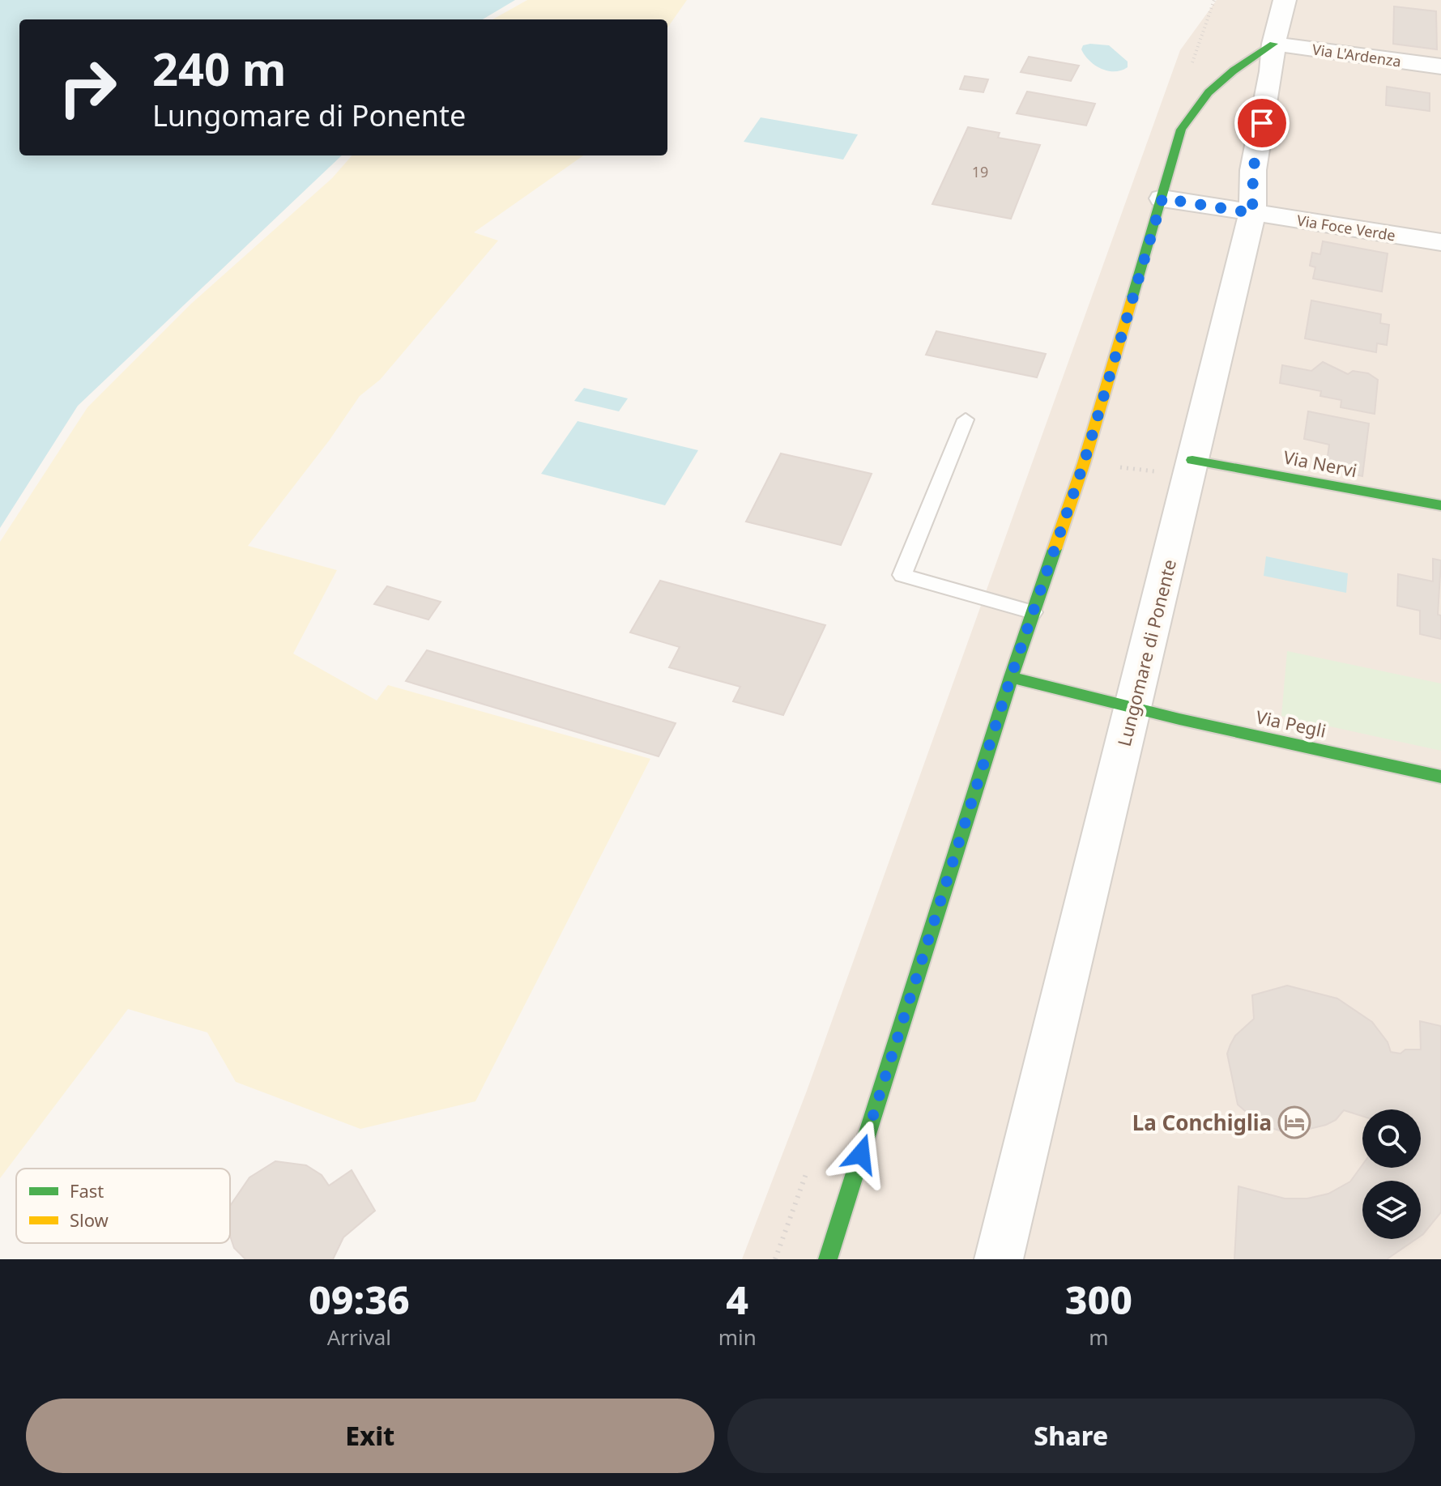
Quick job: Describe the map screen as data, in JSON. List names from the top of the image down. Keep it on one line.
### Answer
{"streets":{"street":["Via L'Ardenza","Via Foce Verde","Via Nervi","Lungomare di Ponente","Via Pegli"]},"crossings":[["Via L'Ardenza","Lungomare di Ponente"],["Via Foce Verde","Lungomare di Ponente"],["Via Nervi","Lungomare di Ponente"],["Lungomare di Ponente","Via Pegli"]],"places":{"hotel":["La Conchiglia"]},"house_numbers":["19"],"legend":["Fast","Slow"],"page":{"turn":["240 m","Lungomare di Ponente"],"eta":["09:36","Arrival","4","min","300","m"],"buttons":["Exit","Share"]}}
